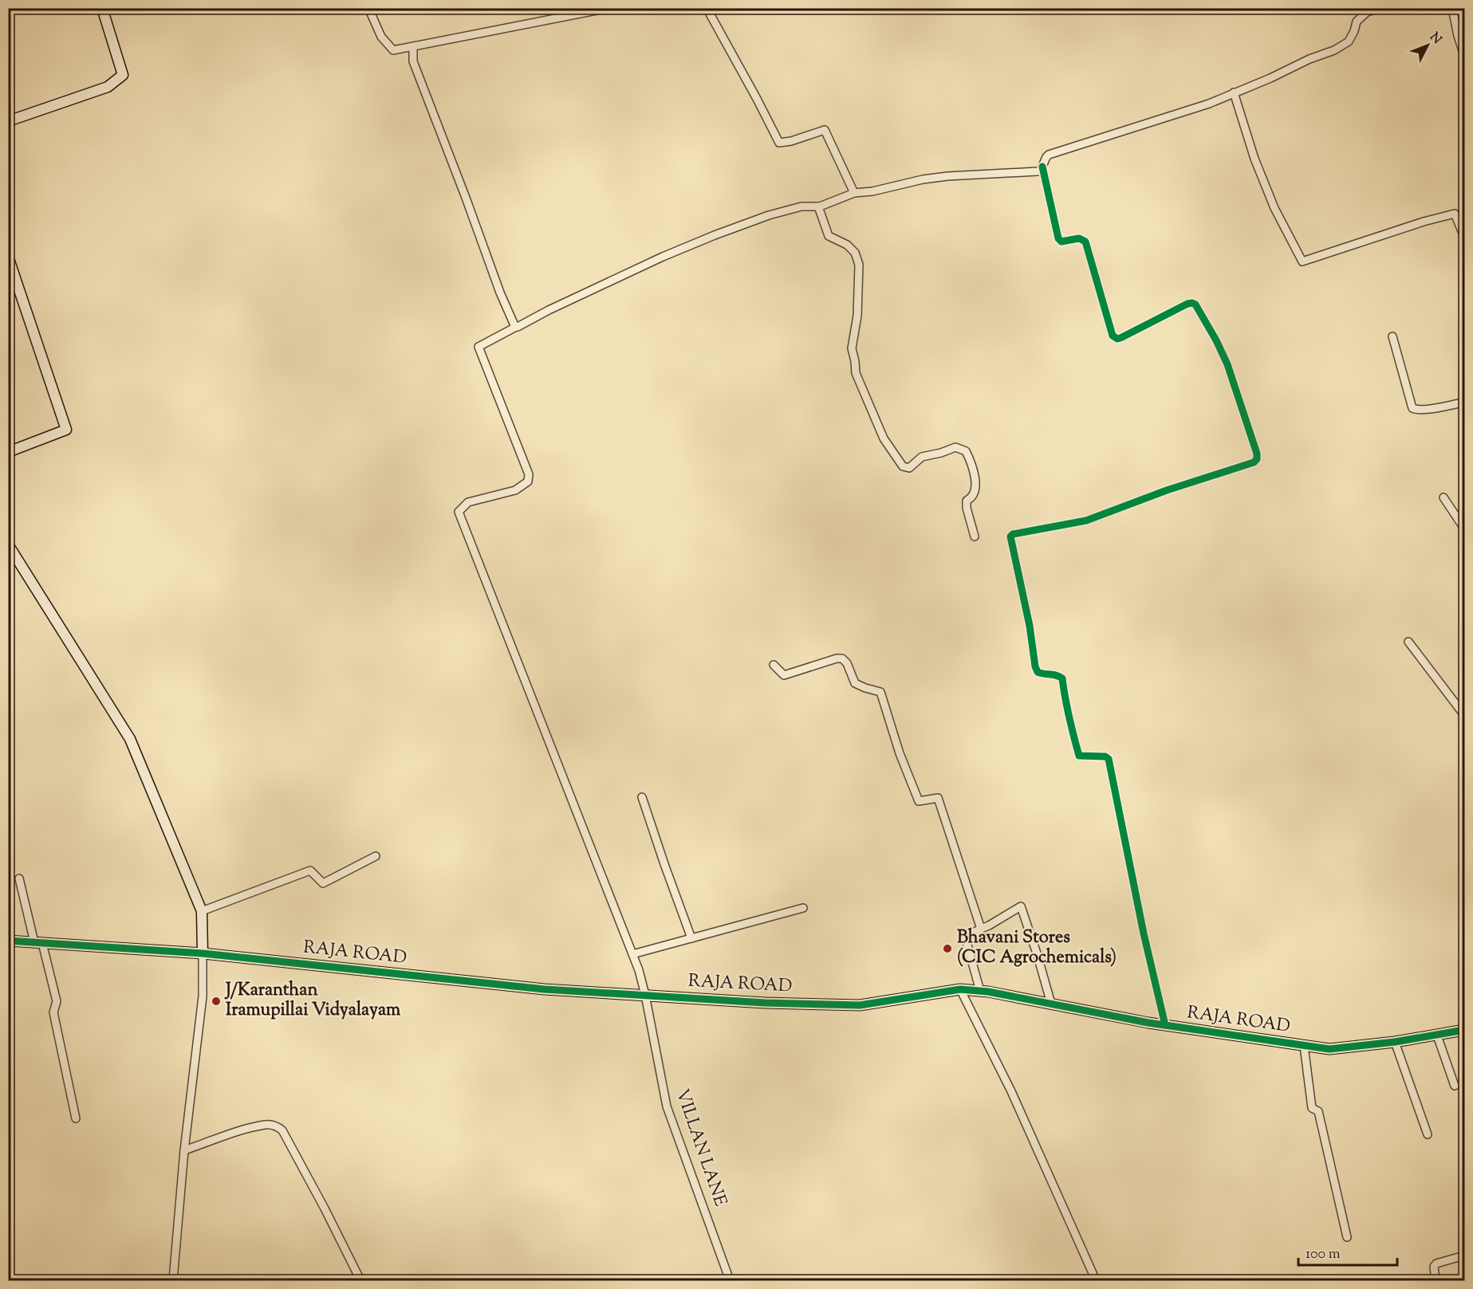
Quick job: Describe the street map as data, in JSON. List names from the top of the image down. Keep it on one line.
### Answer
{"streets":{"street":["RAJA ROAD","VILLAN LANE"]},"crossings":[["RAJA ROAD","VILLAN LANE"]],"places":["Bhavani Stores (CIC Agrochemicals)","J/Karanthan Iramupillai Vidyalayam"],"scale_bar":"100 m","north":"top right"}
